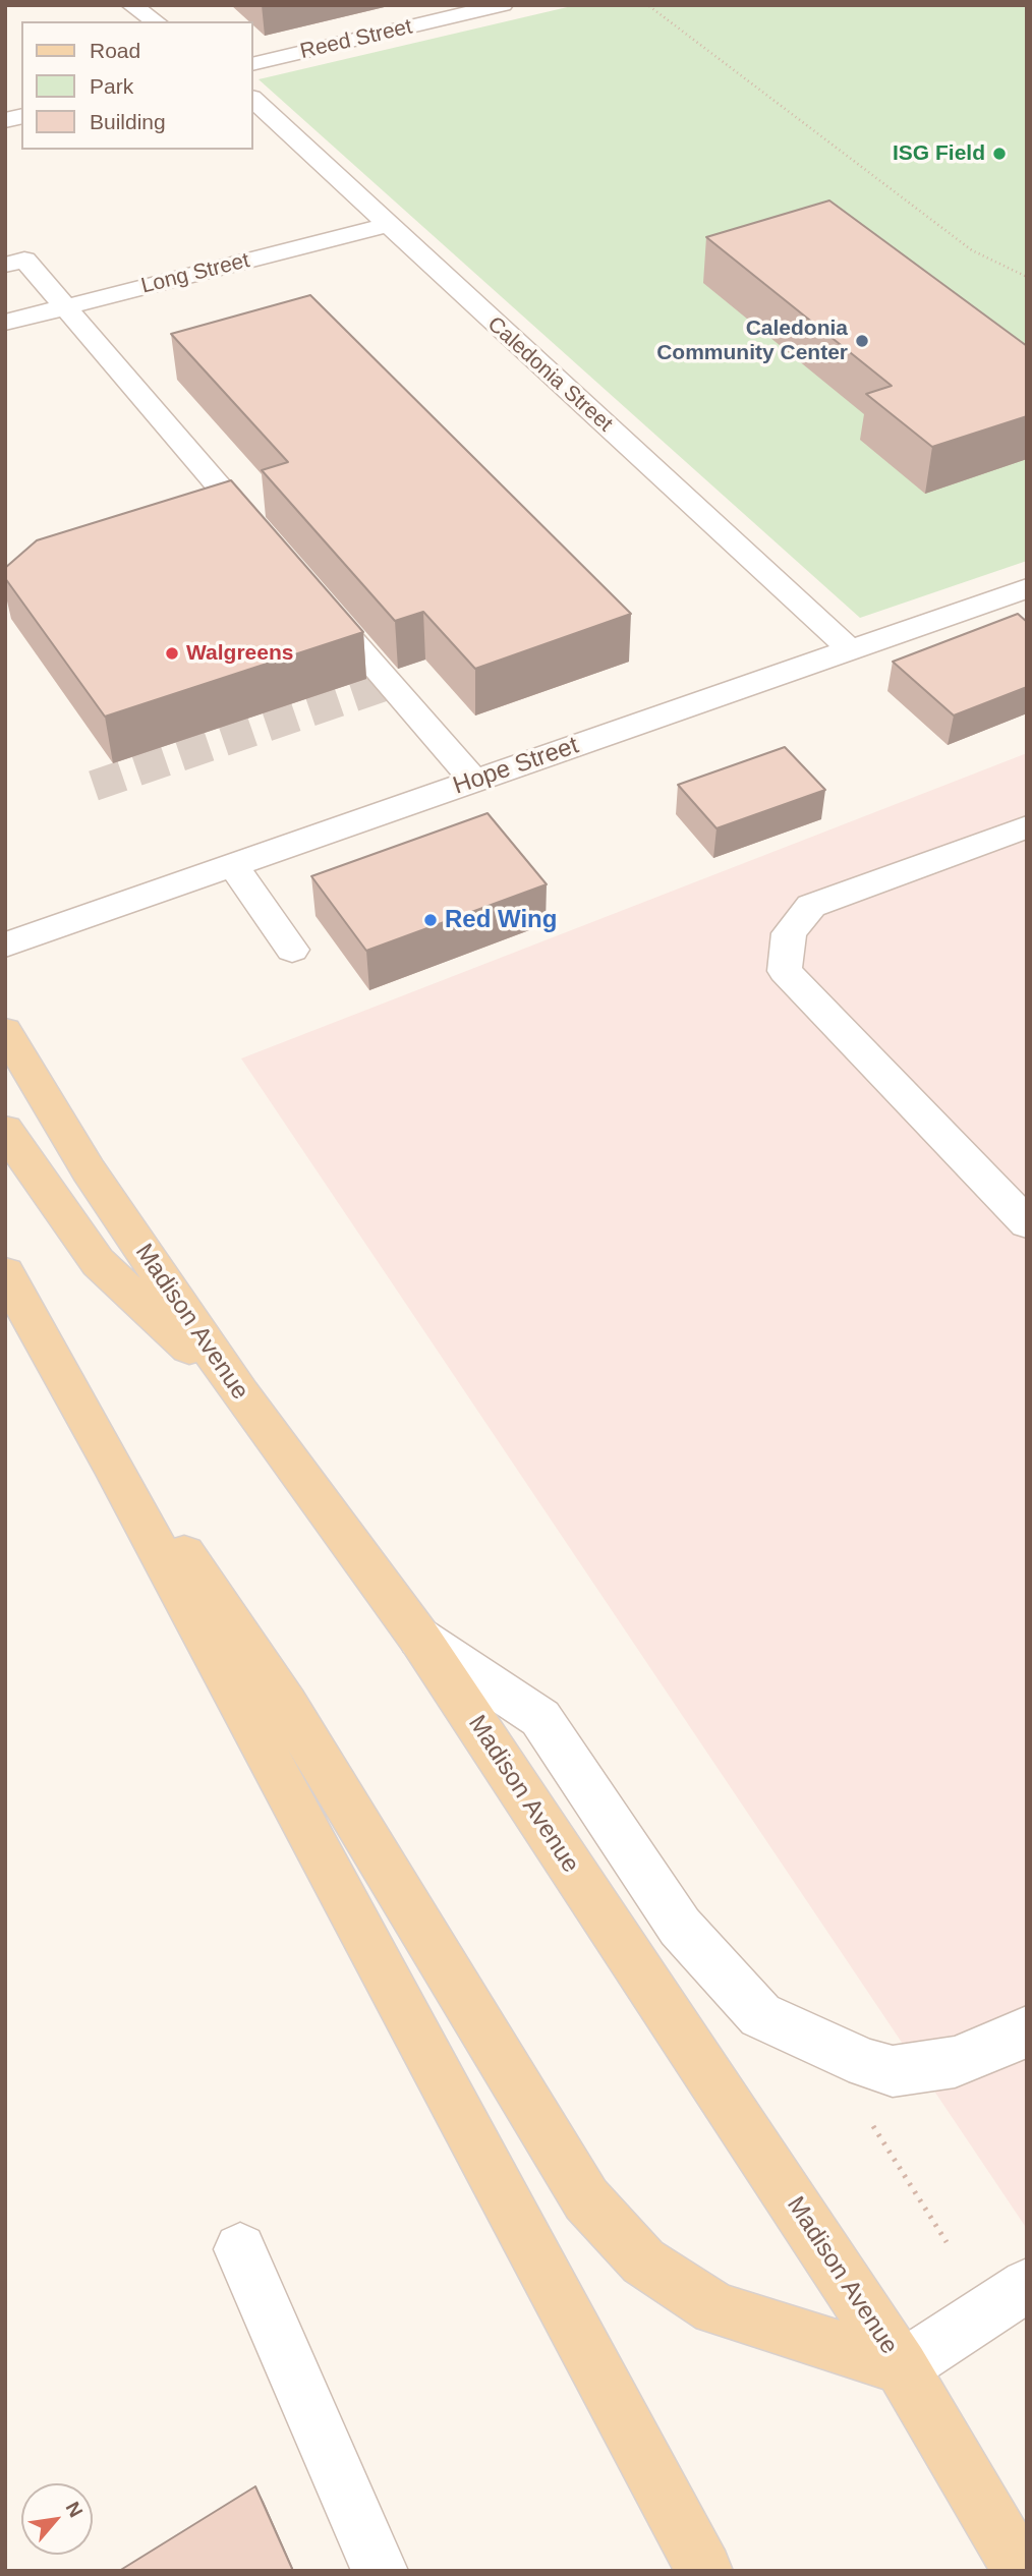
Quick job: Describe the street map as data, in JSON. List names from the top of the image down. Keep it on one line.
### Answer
{"streets":{"main road":["Madison Avenue"],"street":["Reed Street","Long Street","Caledonia Street","Hope Street"]},"crossings":[["Long Street","Caledonia Street"],["Caledonia Street","Hope Street"]],"places":["ISG Field","Caledonia Community Center","Walgreens","Red Wing"],"legend":["Road","Park","Building"],"north":"top right"}
